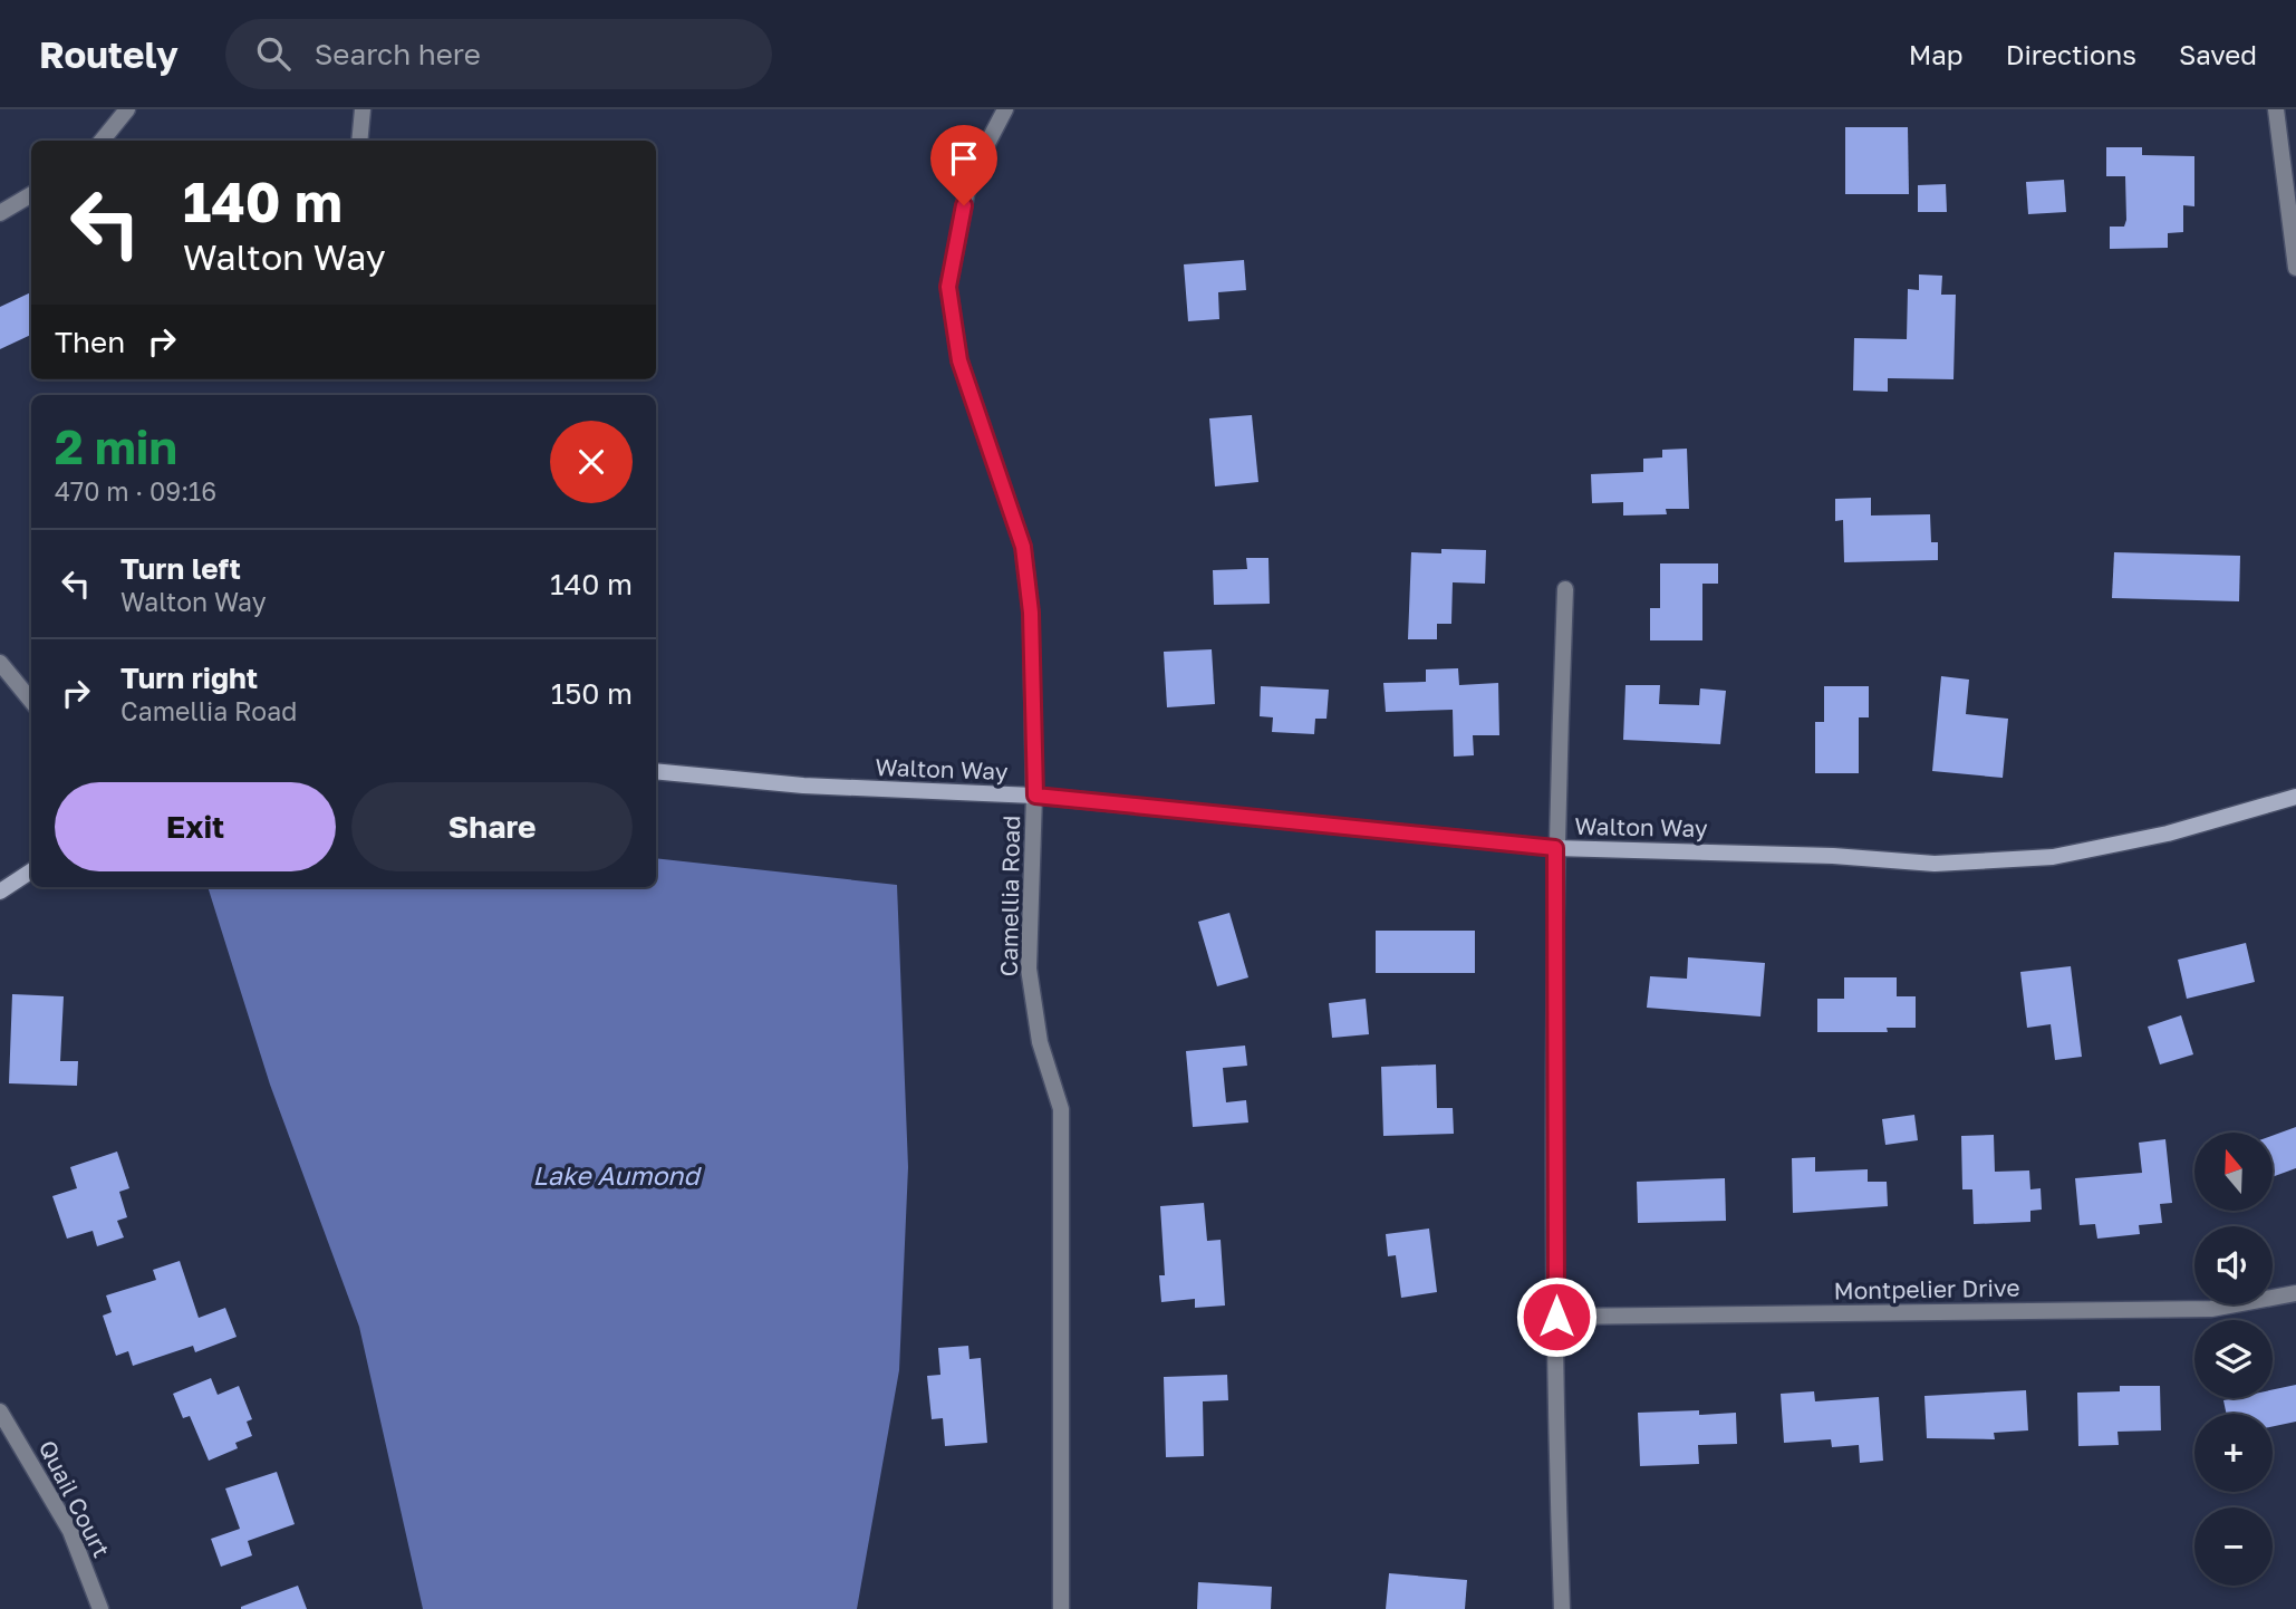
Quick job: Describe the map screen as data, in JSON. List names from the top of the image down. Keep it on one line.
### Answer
{"streets":{"main road":["Walton Way"],"street":["Camellia Road","Montpelier Drive","Quail Court"]},"crossings":[["Walton Way","Camellia Road"]],"water":["Lake Aumond"],"north":"top","page":{"header":"Routely","search":"Search here","nav":["Map","Directions","Saved"],"turn":["140 m","Walton Way"],"then":"Then","heading":["2 min","470 m · 09:16"],"list":[{"name":"Turn left","note":"Walton Way","value":"140 m"},{"name":"Turn right","note":"Camellia Road","value":"150 m"}],"buttons":["Exit","Share"],"map_buttons":["+","−"]}}
